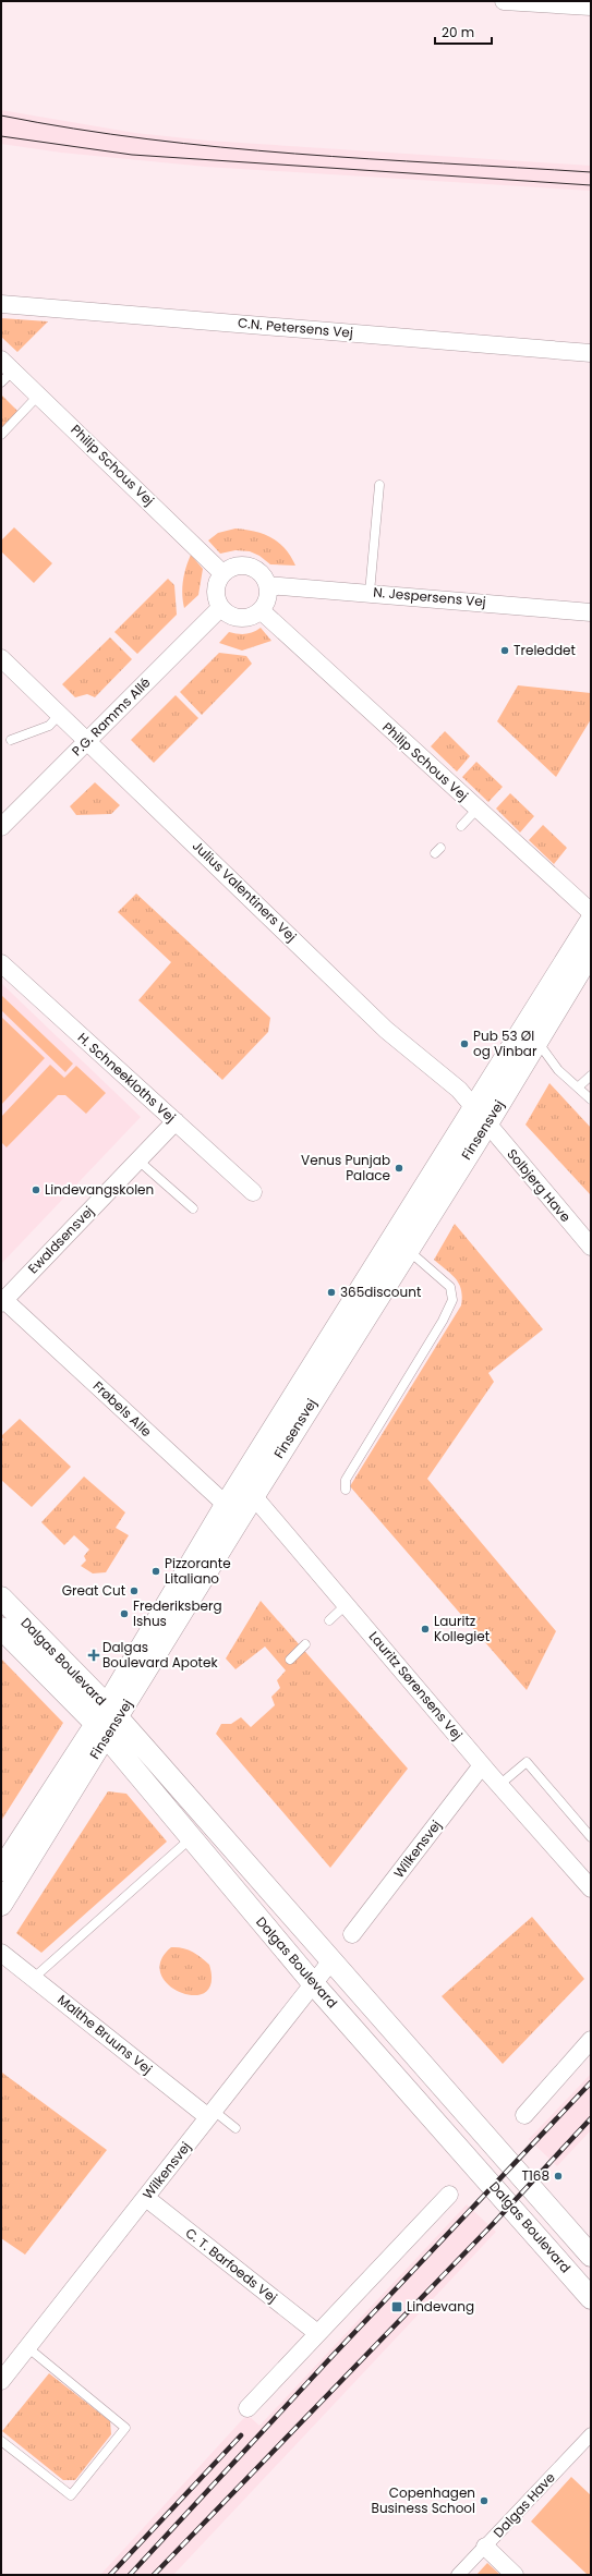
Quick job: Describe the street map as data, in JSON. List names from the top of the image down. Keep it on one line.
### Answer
{"streets":{"street":["C.N. Petersens Vej","Philip Schous Vej","N. Jespersens Vej","P.G. Ramms Allé","Julius Valentiners Vej","H. Schneekloths Vej","Finsensvej","Solbjerg Have","Ewaldsensvej","Frøbels Alle","Dalgas Boulevard","Lauritz Sørensens Vej","Wilkensvej","Malthe Bruuns Vej","C. T. Barfoeds Vej","Dalgas Have"]},"crossings":[["Philip Schous Vej","N. Jespersens Vej"],["Philip Schous Vej","P.G. Ramms Allé"],["N. Jespersens Vej","P.G. Ramms Allé"],["P.G. Ramms Allé","Julius Valentiners Vej"],["Julius Valentiners Vej","Finsensvej"],["Julius Valentiners Vej","Solbjerg Have"],["H. Schneekloths Vej","Ewaldsensvej"],["Finsensvej","Solbjerg Have"],["Finsensvej","Frøbels Alle"],["Finsensvej","Dalgas Boulevard"],["Finsensvej","Lauritz Sørensens Vej"],["Ewaldsensvej","Frøbels Alle"],["Dalgas Boulevard","Wilkensvej"],["Lauritz Sørensens Vej","Wilkensvej"],["Wilkensvej","Malthe Bruuns Vej"],["Wilkensvej","C. T. Barfoeds Vej"]],"places":{"other":["Treleddet","Pub 53 Øl og Vinbar","Venus Punjab Palace","Lindevangskolen","365discount","Pizzorante Litaliano","Great Cut","Frederiksberg Ishus","Lauritz Kollegiet","T168","Copenhagen Business School"],"health":["Dalgas Boulevard Apotek"],"transit":["Lindevang"]},"scale_bar":"20 m"}
